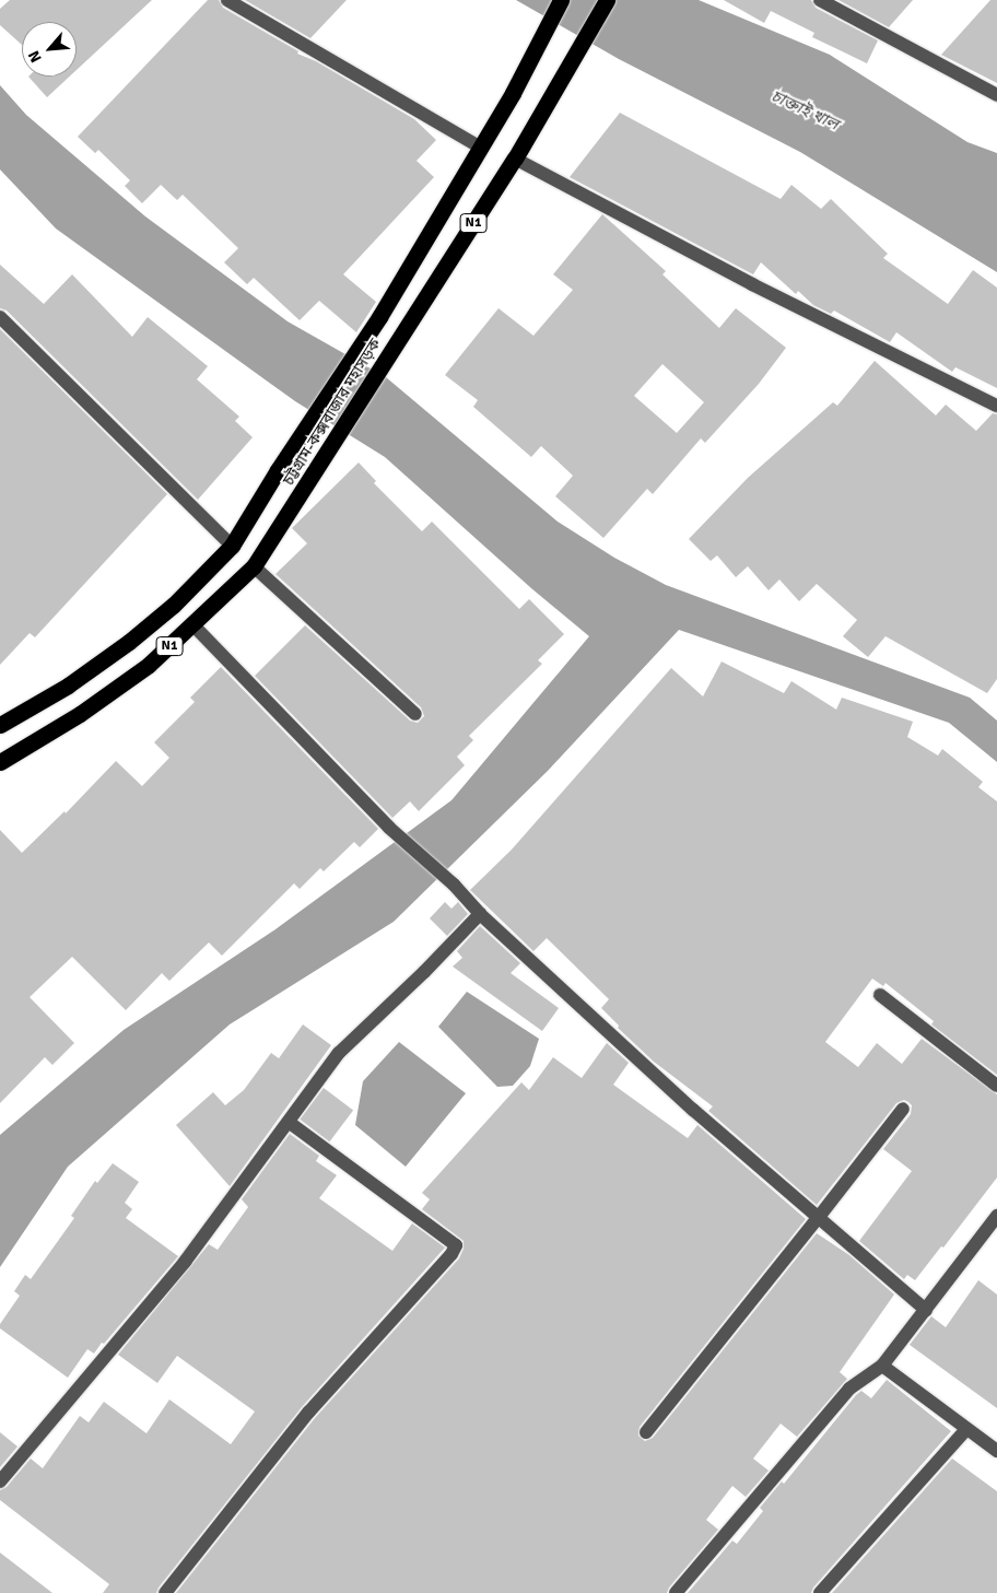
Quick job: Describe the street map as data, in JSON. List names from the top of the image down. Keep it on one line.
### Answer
{"streets":{"highway":["N1","চট্টগ্রাম-কক্সবাজার মহাসড়ক"]},"water":["চাক্তাই খাল"],"north":"bottom left"}
